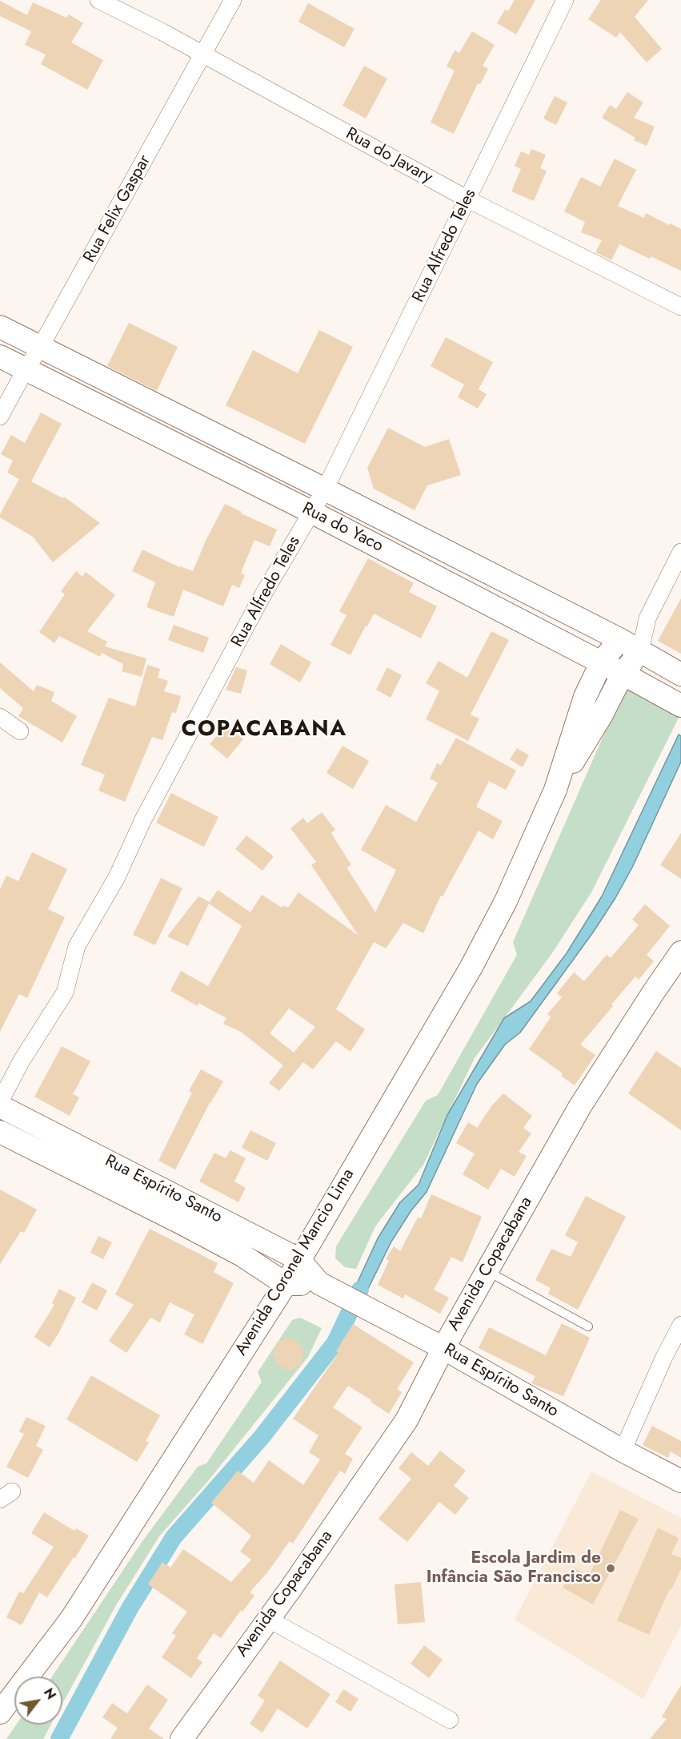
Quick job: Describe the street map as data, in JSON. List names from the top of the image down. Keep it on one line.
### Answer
{"streets":{"street":["Rua do Javary","Rua Felix Gaspar","Rua Alfredo Teles","Rua do Yaco","Rua Espírito Santo","Avenida Coronel Mancio Lima","Avenida Copacabana"]},"crossings":[["Rua do Javary","Rua Felix Gaspar"],["Rua do Javary","Rua Alfredo Teles"],["Rua Felix Gaspar","Rua do Yaco"],["Rua Alfredo Teles","Rua do Yaco"],["Rua do Yaco","Avenida Coronel Mancio Lima"],["Rua Espírito Santo","Avenida Coronel Mancio Lima"],["Rua Espírito Santo","Avenida Copacabana"]],"districts":["COPACABANA"],"places":["Escola Jardim de Infância São Francisco"],"north":"top right"}
